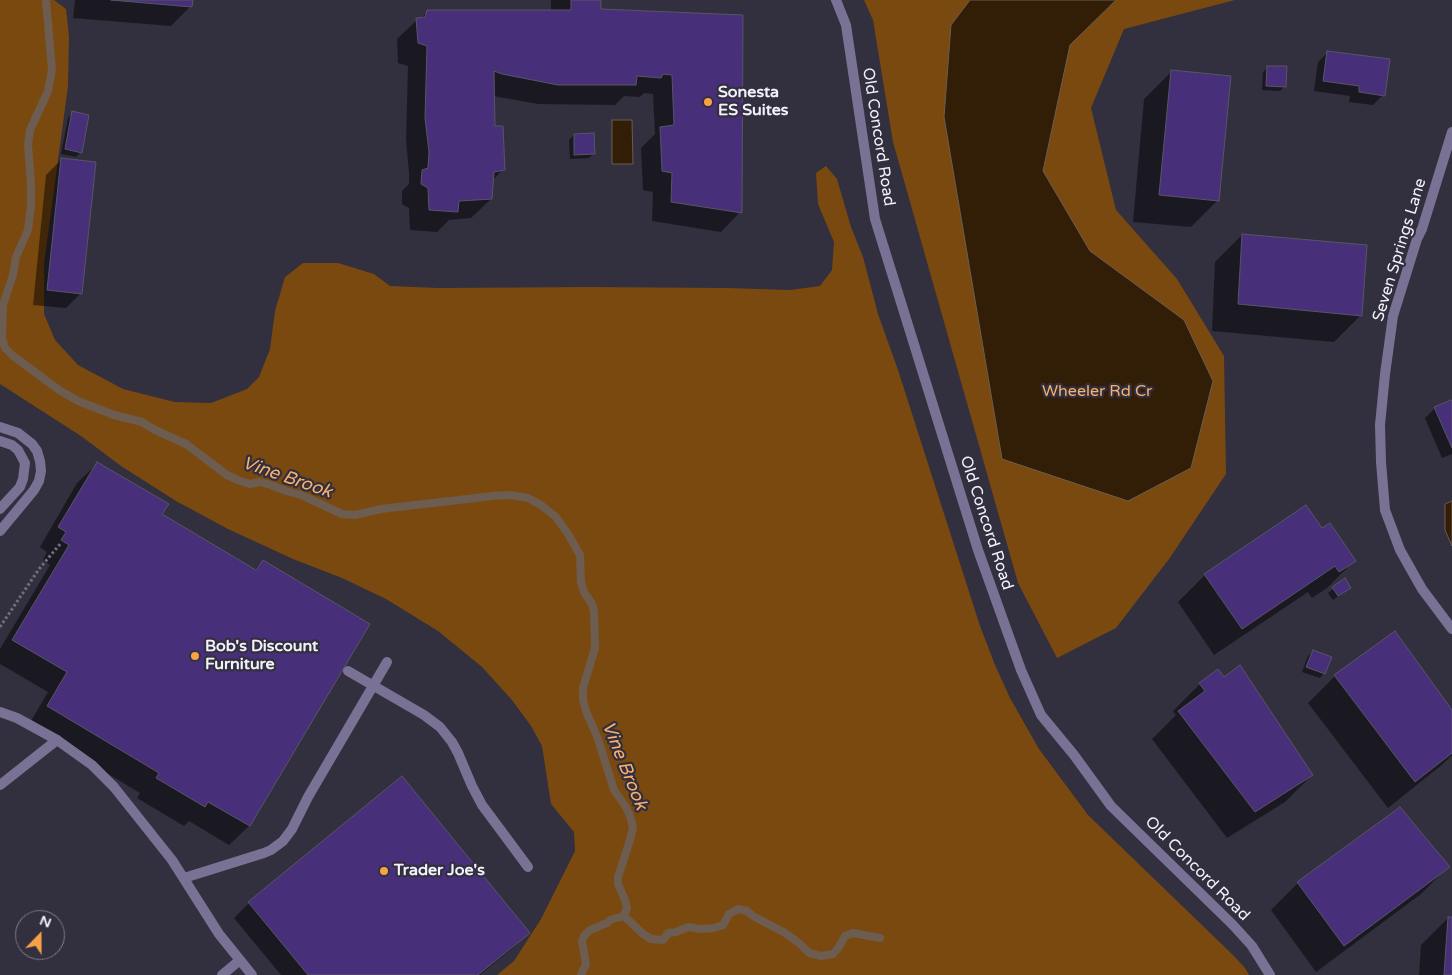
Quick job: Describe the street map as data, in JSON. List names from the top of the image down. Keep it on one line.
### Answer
{"streets":{"street":["Old Concord Road","Seven Springs Lane"]},"water":["Vine Brook"],"parks":["Wheeler Rd Cr"],"places":["Sonesta ES Suites","Bob's Discount Furniture","Trader Joe's"],"north":"top"}
